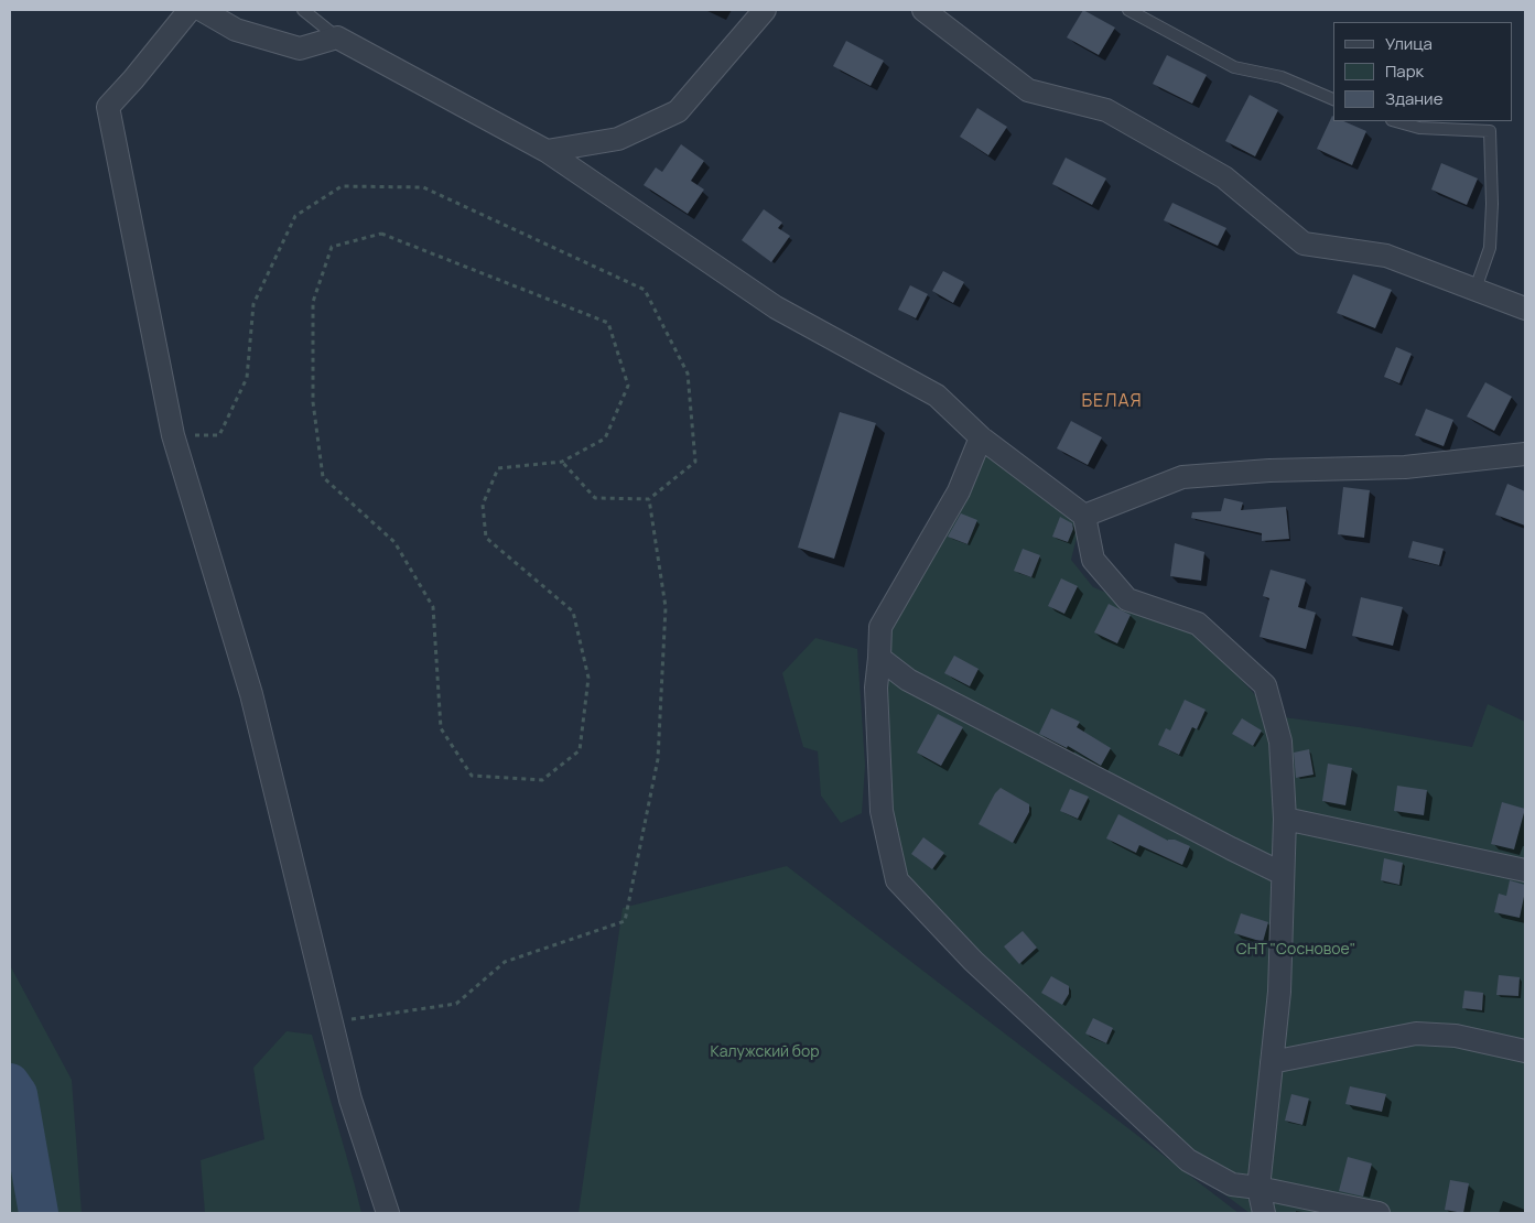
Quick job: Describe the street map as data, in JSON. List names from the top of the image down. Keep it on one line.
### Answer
{"districts":["БЕЛАЯ"],"parks":["СНТ \"Сосновое\"","Калужский бор"],"legend":["Улица","Парк","Здание"]}
